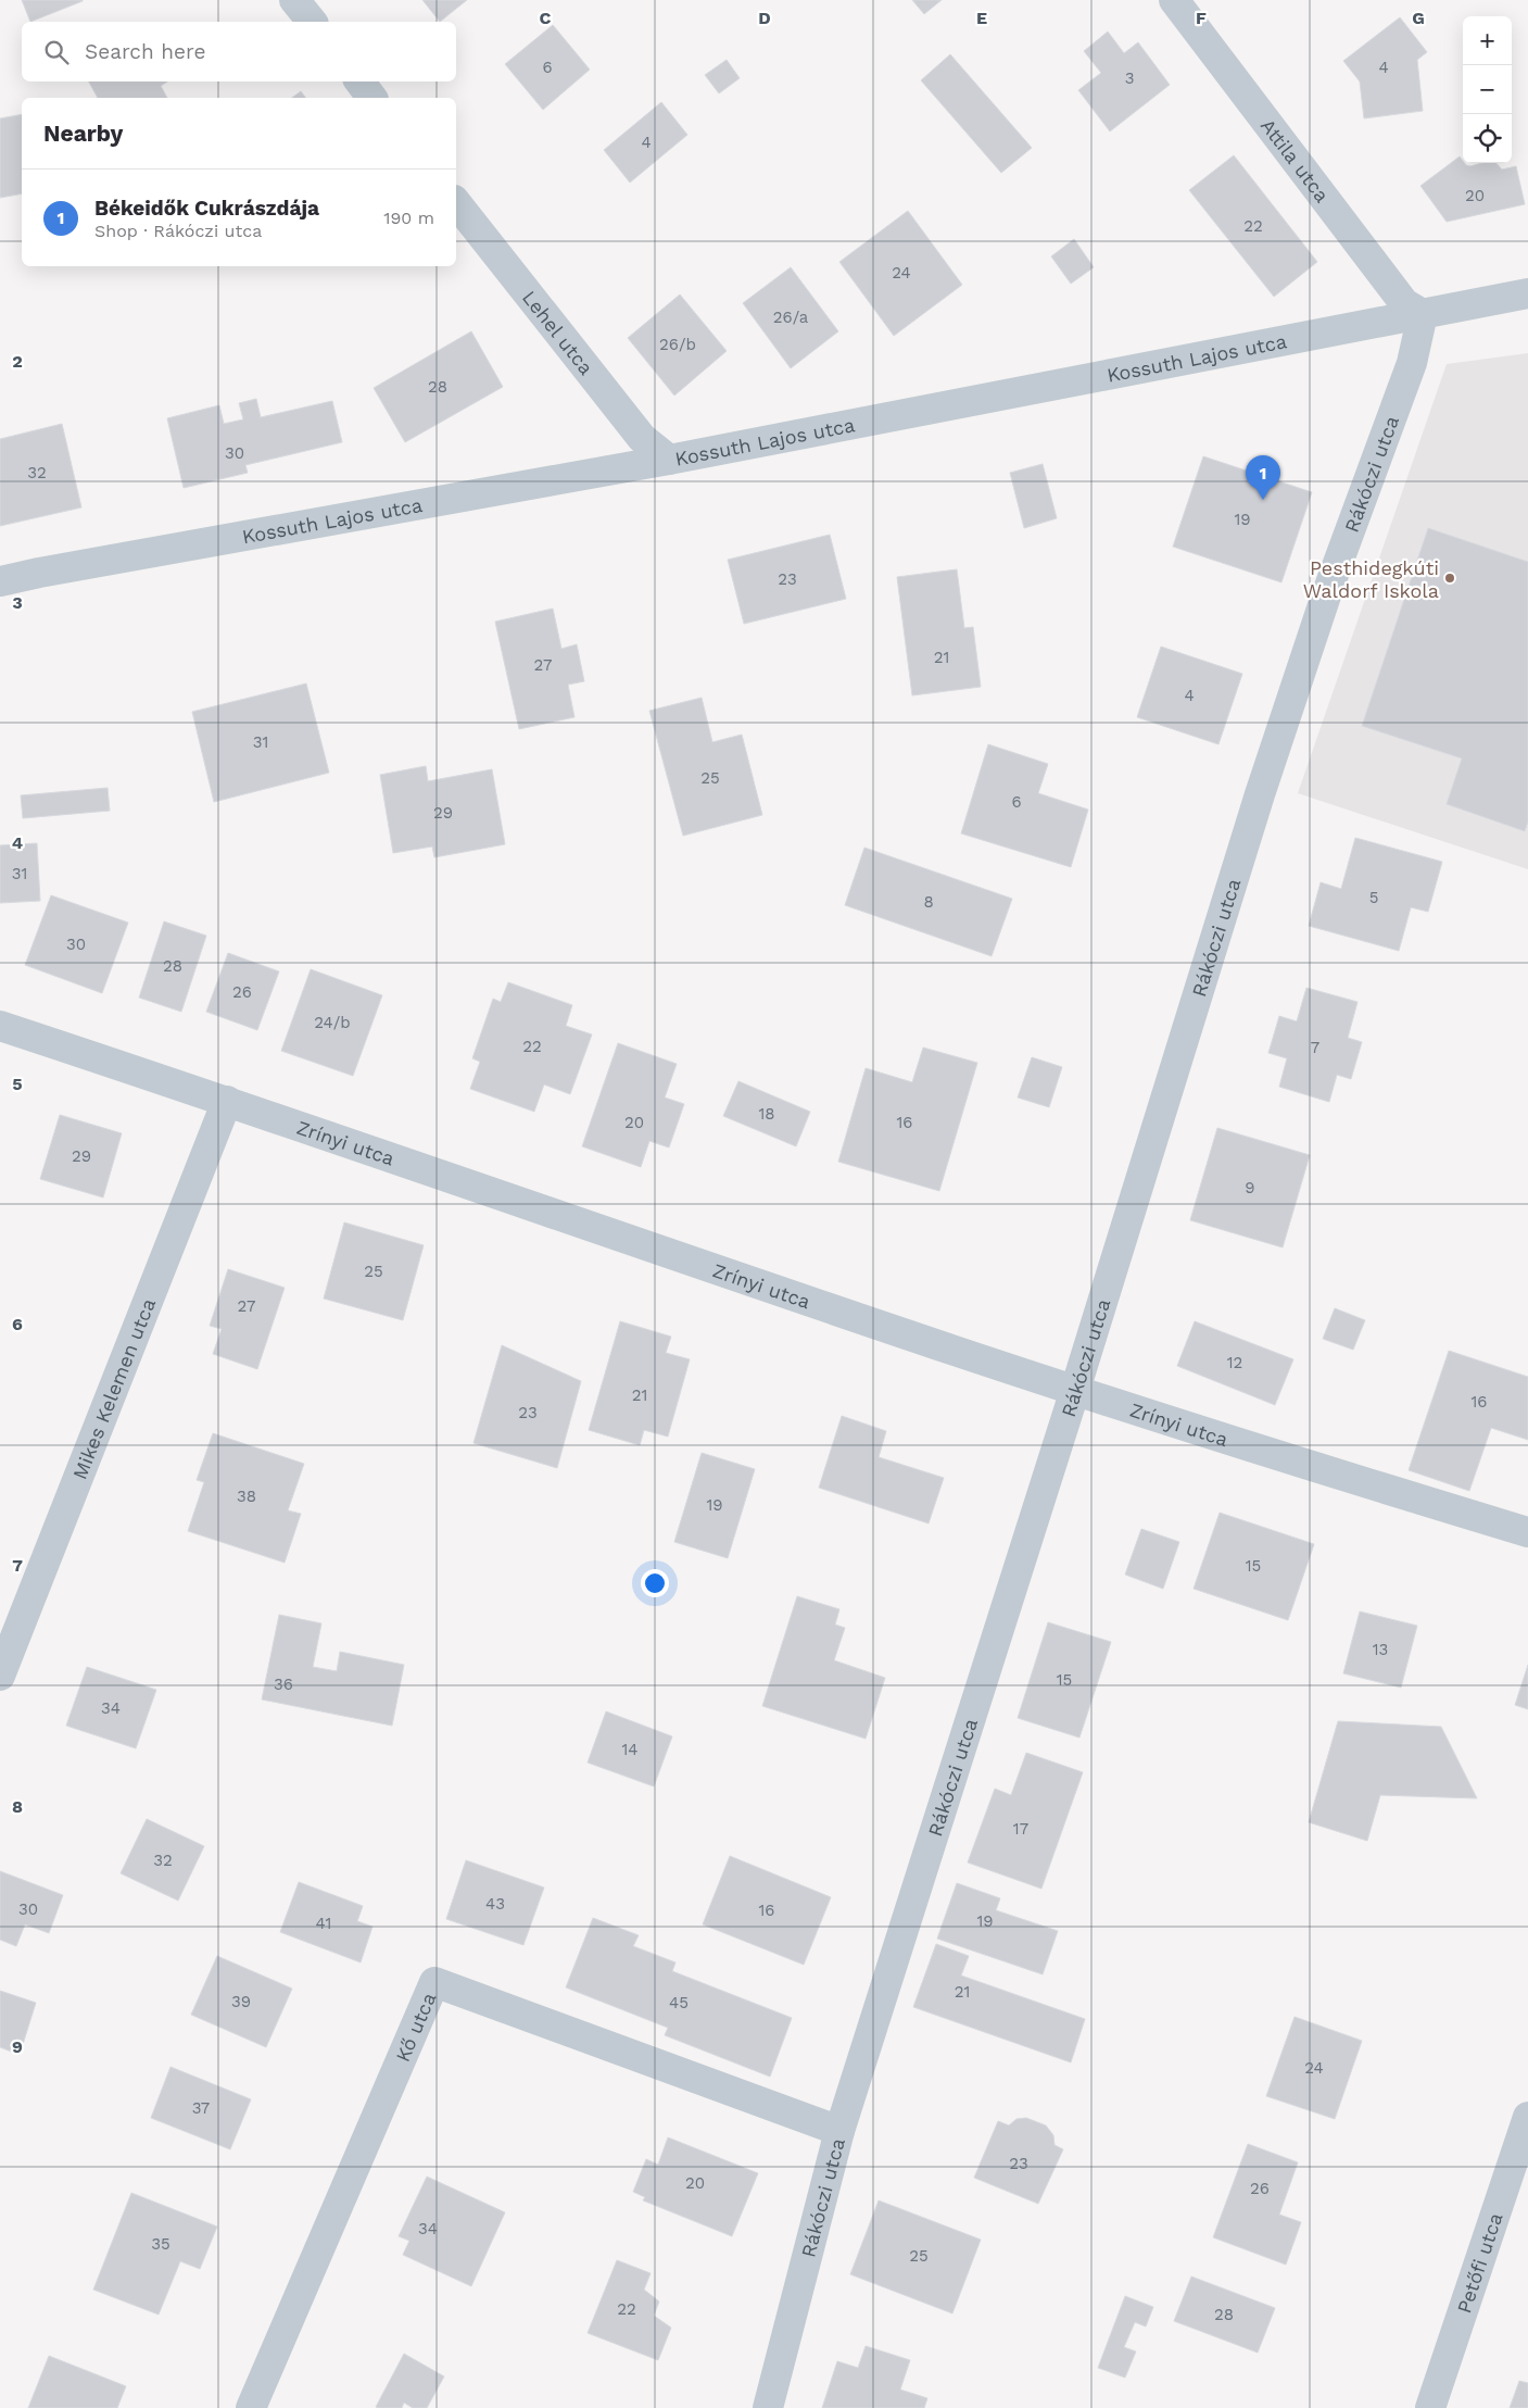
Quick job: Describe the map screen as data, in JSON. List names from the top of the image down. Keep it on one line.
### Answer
{"streets":{"street":["Attila utca","Lehel utca","Kossuth Lajos utca","Rákóczi utca","Zrínyi utca","Mikes Kelemen utca","Kő utca","Petőfi utca"]},"crossings":[["Attila utca","Kossuth Lajos utca"],["Attila utca","Rákóczi utca"],["Lehel utca","Kossuth Lajos utca"],["Kossuth Lajos utca","Rákóczi utca"],["Rákóczi utca","Zrínyi utca"],["Rákóczi utca","Kő utca"],["Zrínyi utca","Mikes Kelemen utca"]],"places":["Pesthidegkúti Waldorf Iskola"],"house_numbers":["6","4","3","4","20","22","24","26/a","26/b","28","30","32","19","23","21","27","4","31","25","6","29","31","5","8","30","28","26","24/b","22","7","18","20","16","29","9","25","27","12","21","16","23","38","19","15","13","15","36","34","14","17","32","43","30","16","19","41","21","39","45","24","37","23","20","26","34","35","25","22","28"],"page":{"map_buttons":["+","−"],"search":"Search here","heading":"Nearby","list":[{"mark":"1","name":"Békeidők Cukrászdája","note":"Shop · Rákóczi utca","value":"190 m"}],"pins":"1"},"grid":{"columns":["C","D","E","F","G"],"rows":["2","3","4","5","6","7","8","9"]}}
